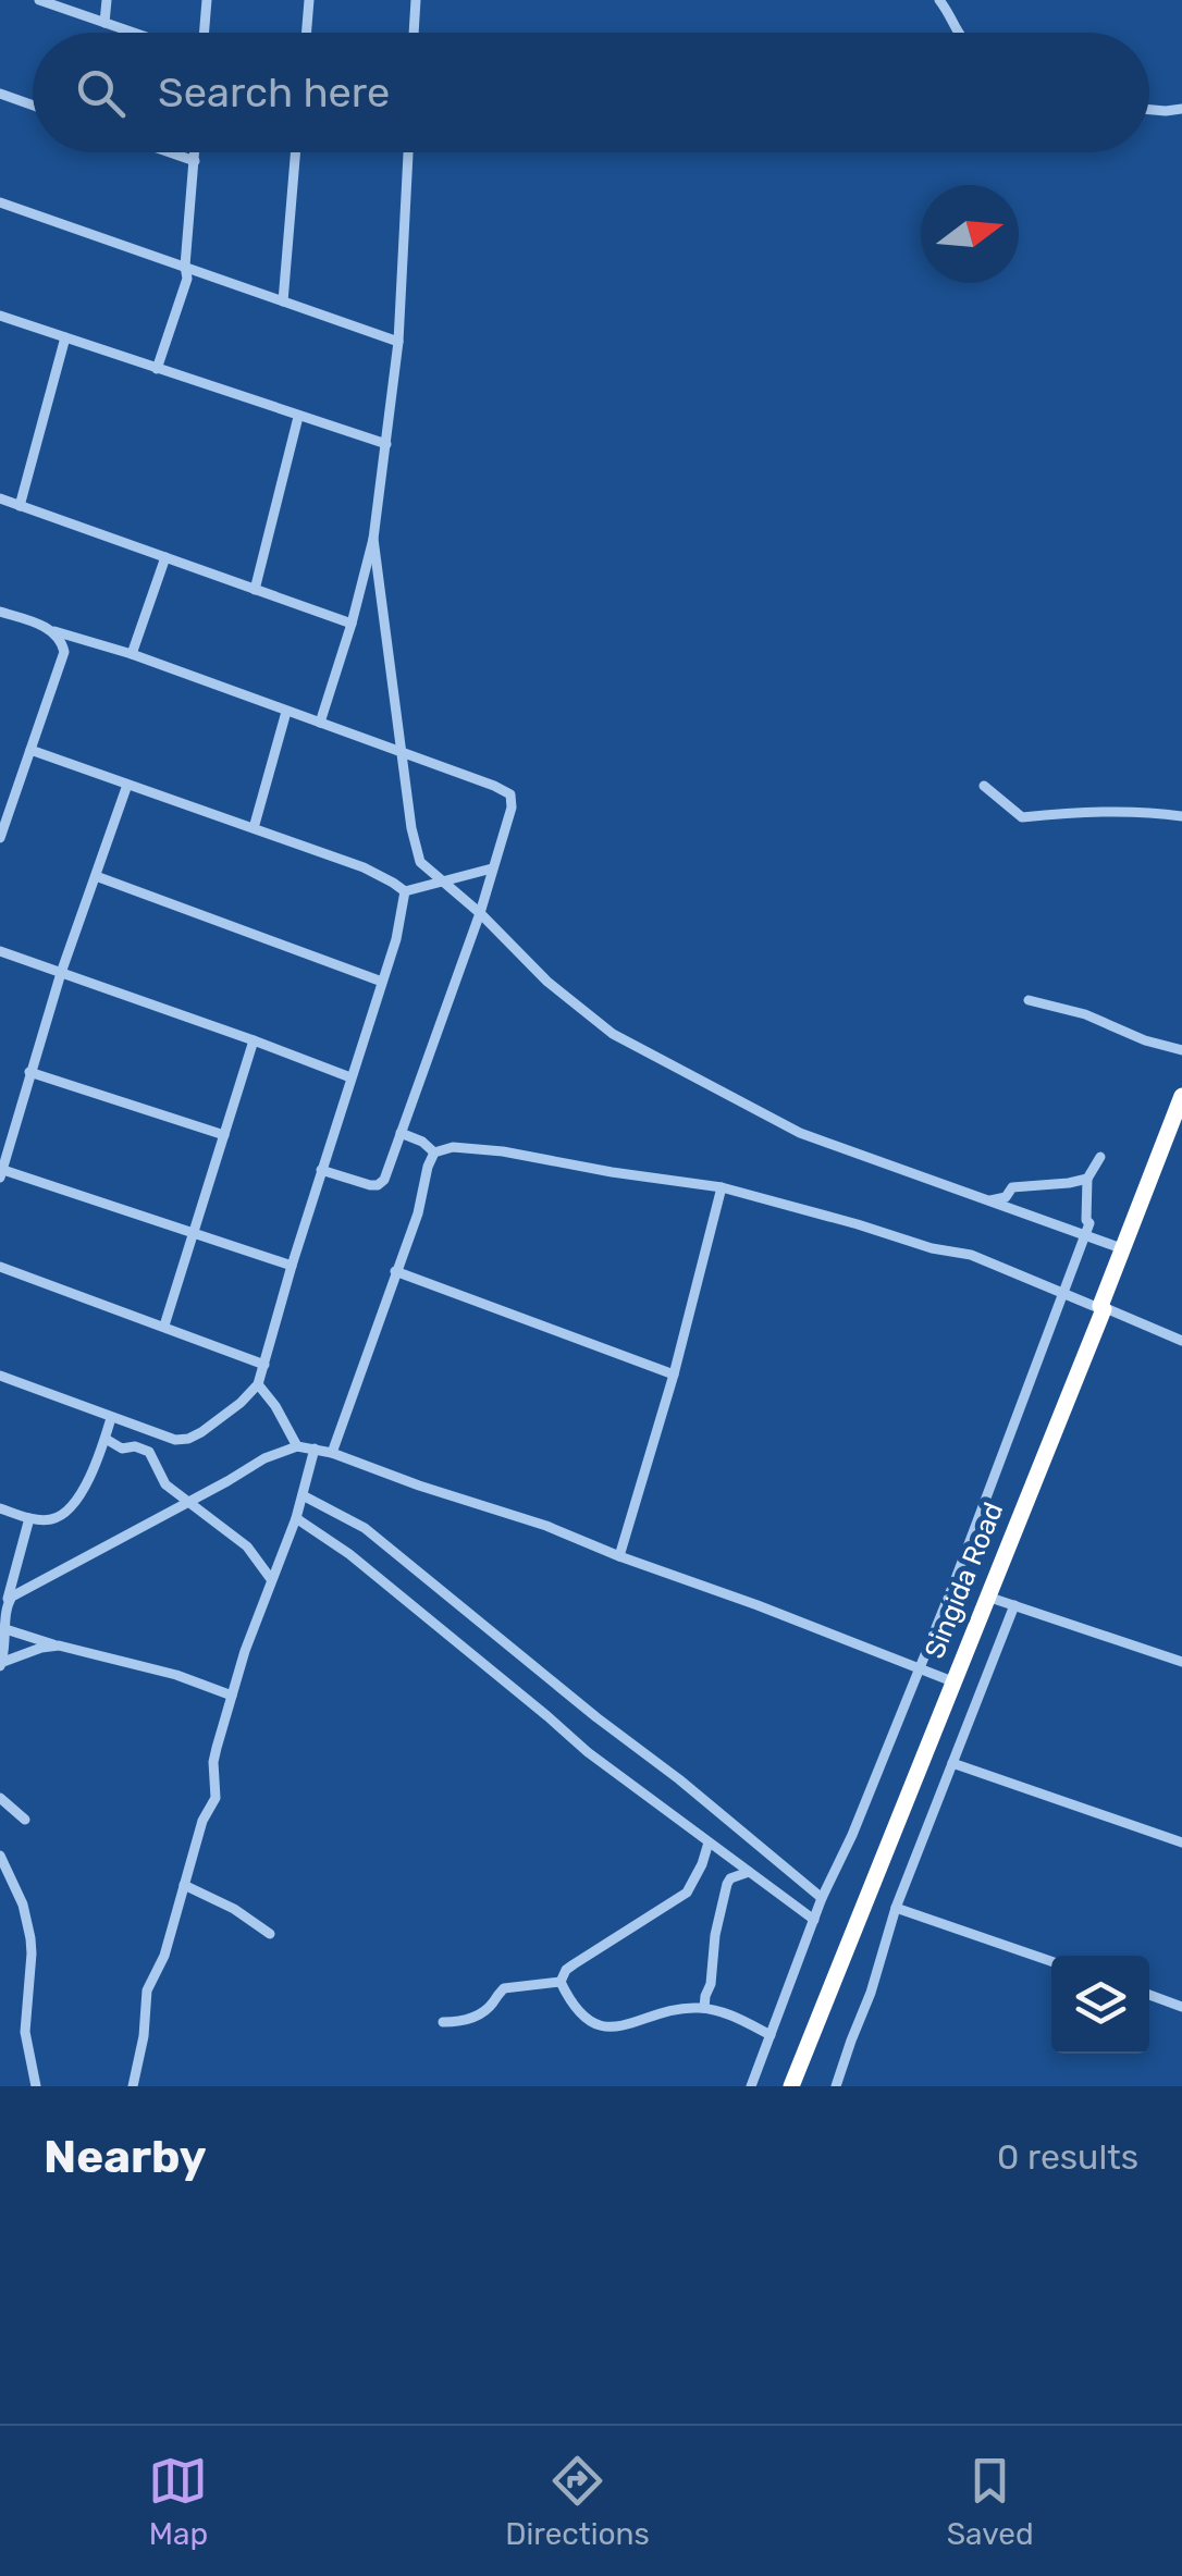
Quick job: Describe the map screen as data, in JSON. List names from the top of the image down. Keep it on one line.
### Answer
{"streets":{"highway":["Singida Road"]},"north":"right","page":{"search":"Search here","heading":["Nearby","0 results"],"nav":["Map","Directions","Saved"]}}
